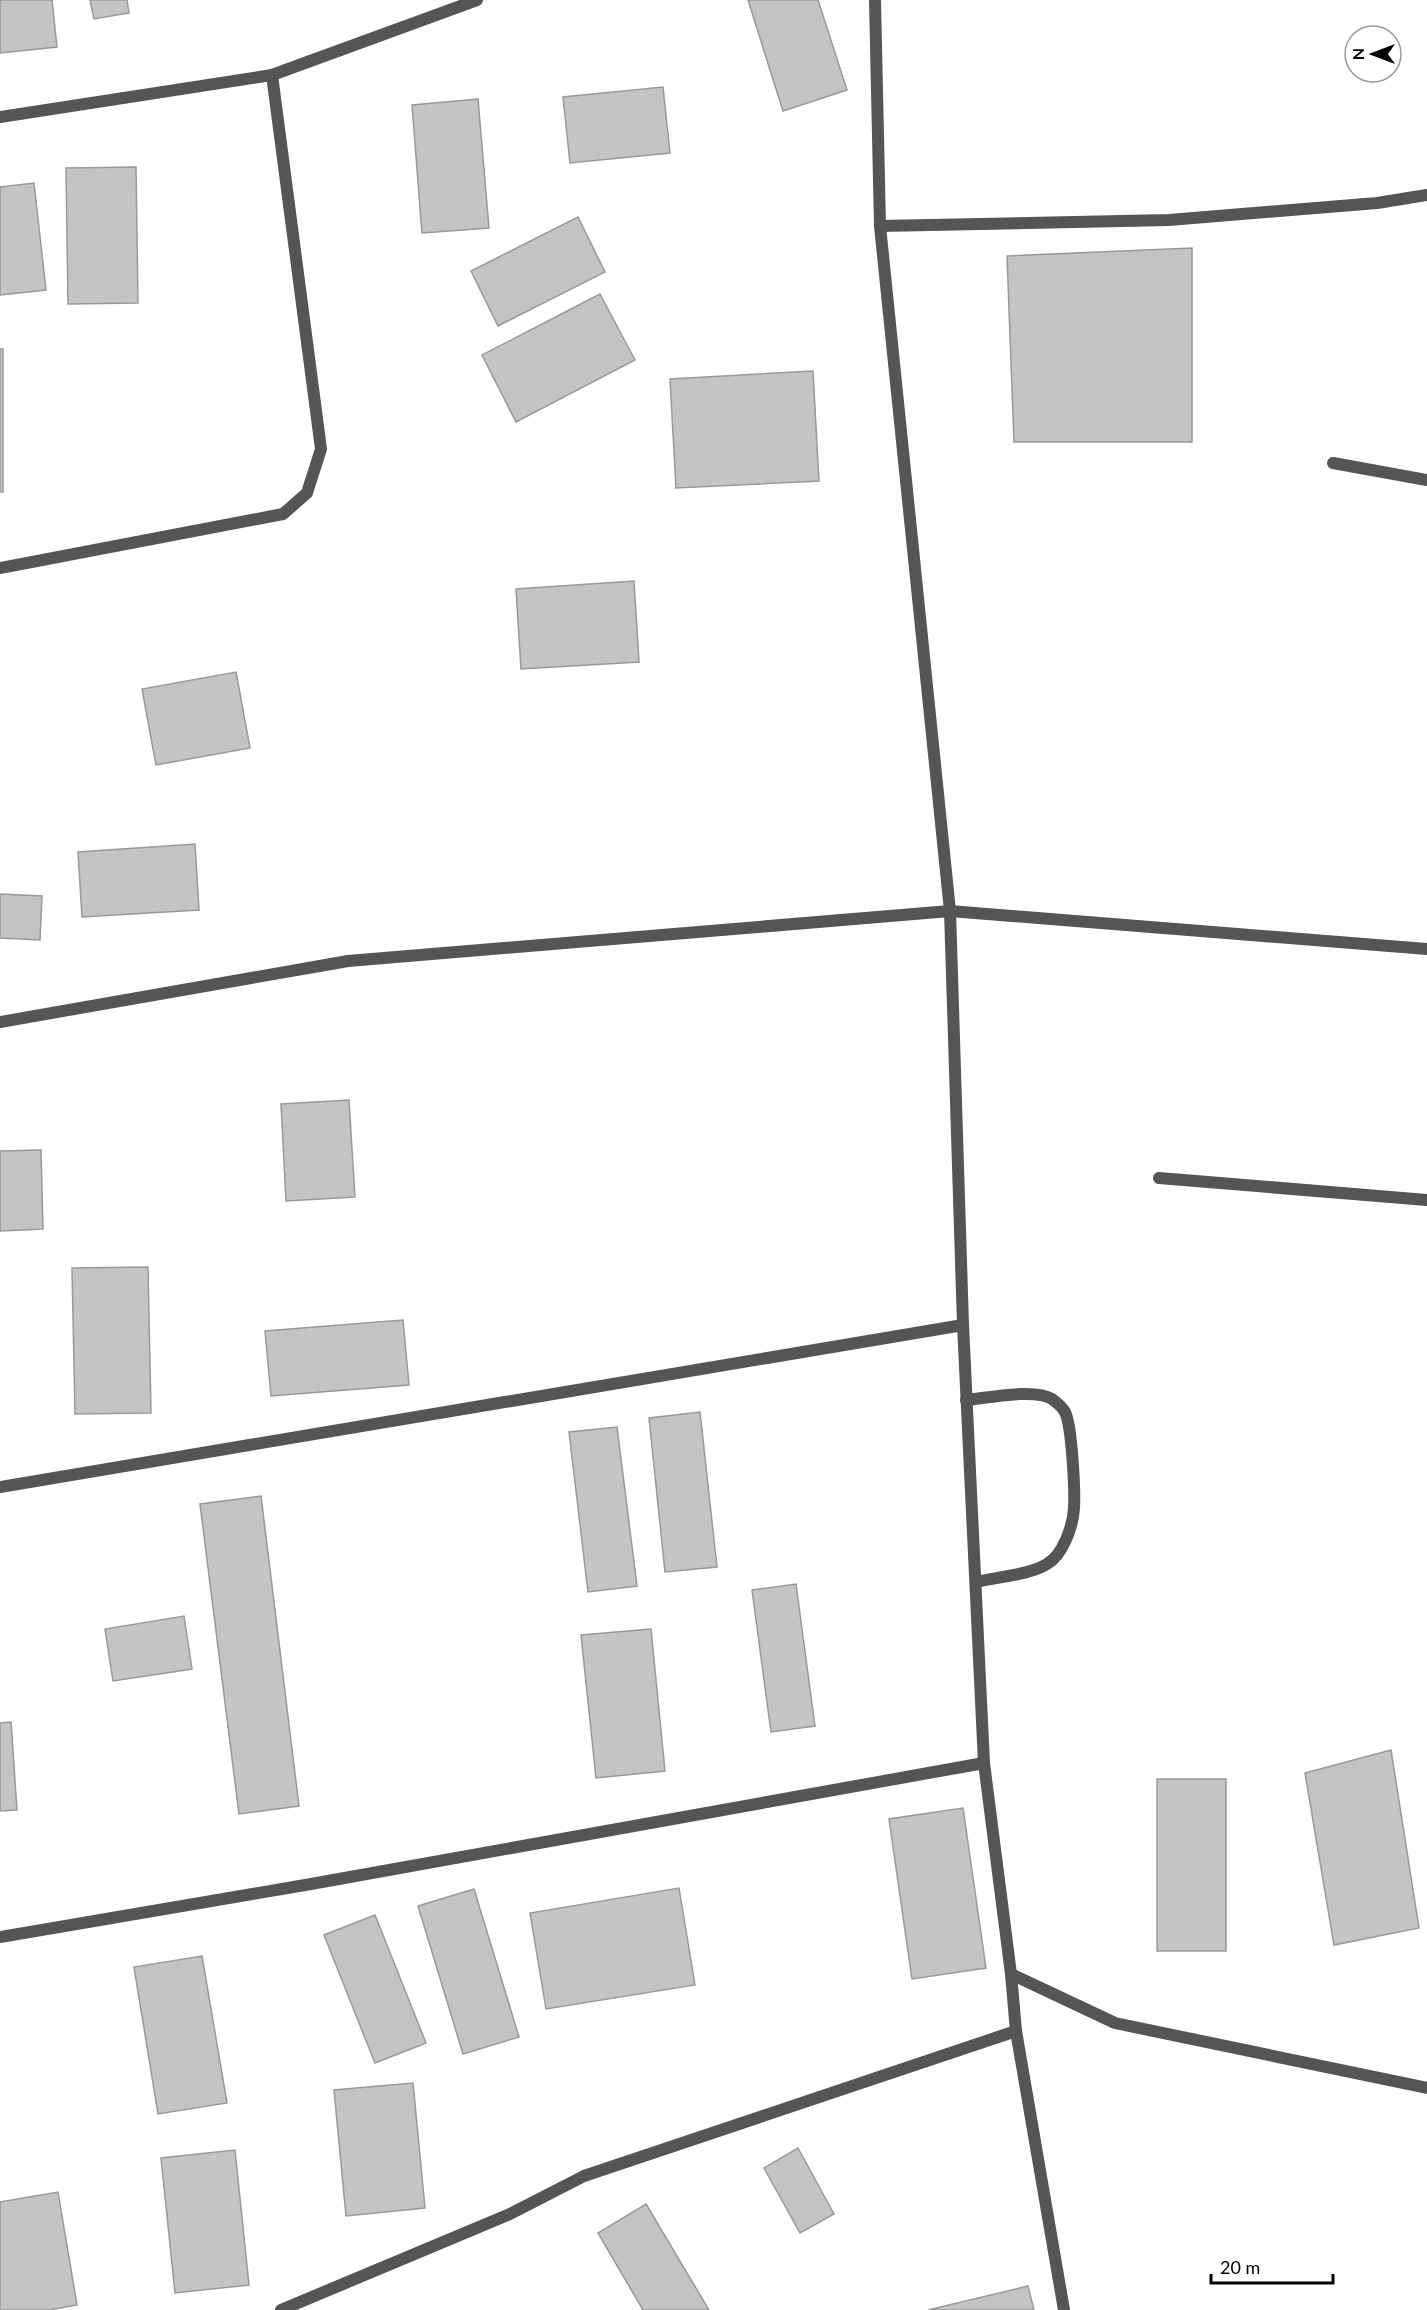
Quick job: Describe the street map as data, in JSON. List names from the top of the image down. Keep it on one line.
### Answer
{"scale_bar":"20 m","north":"left"}
